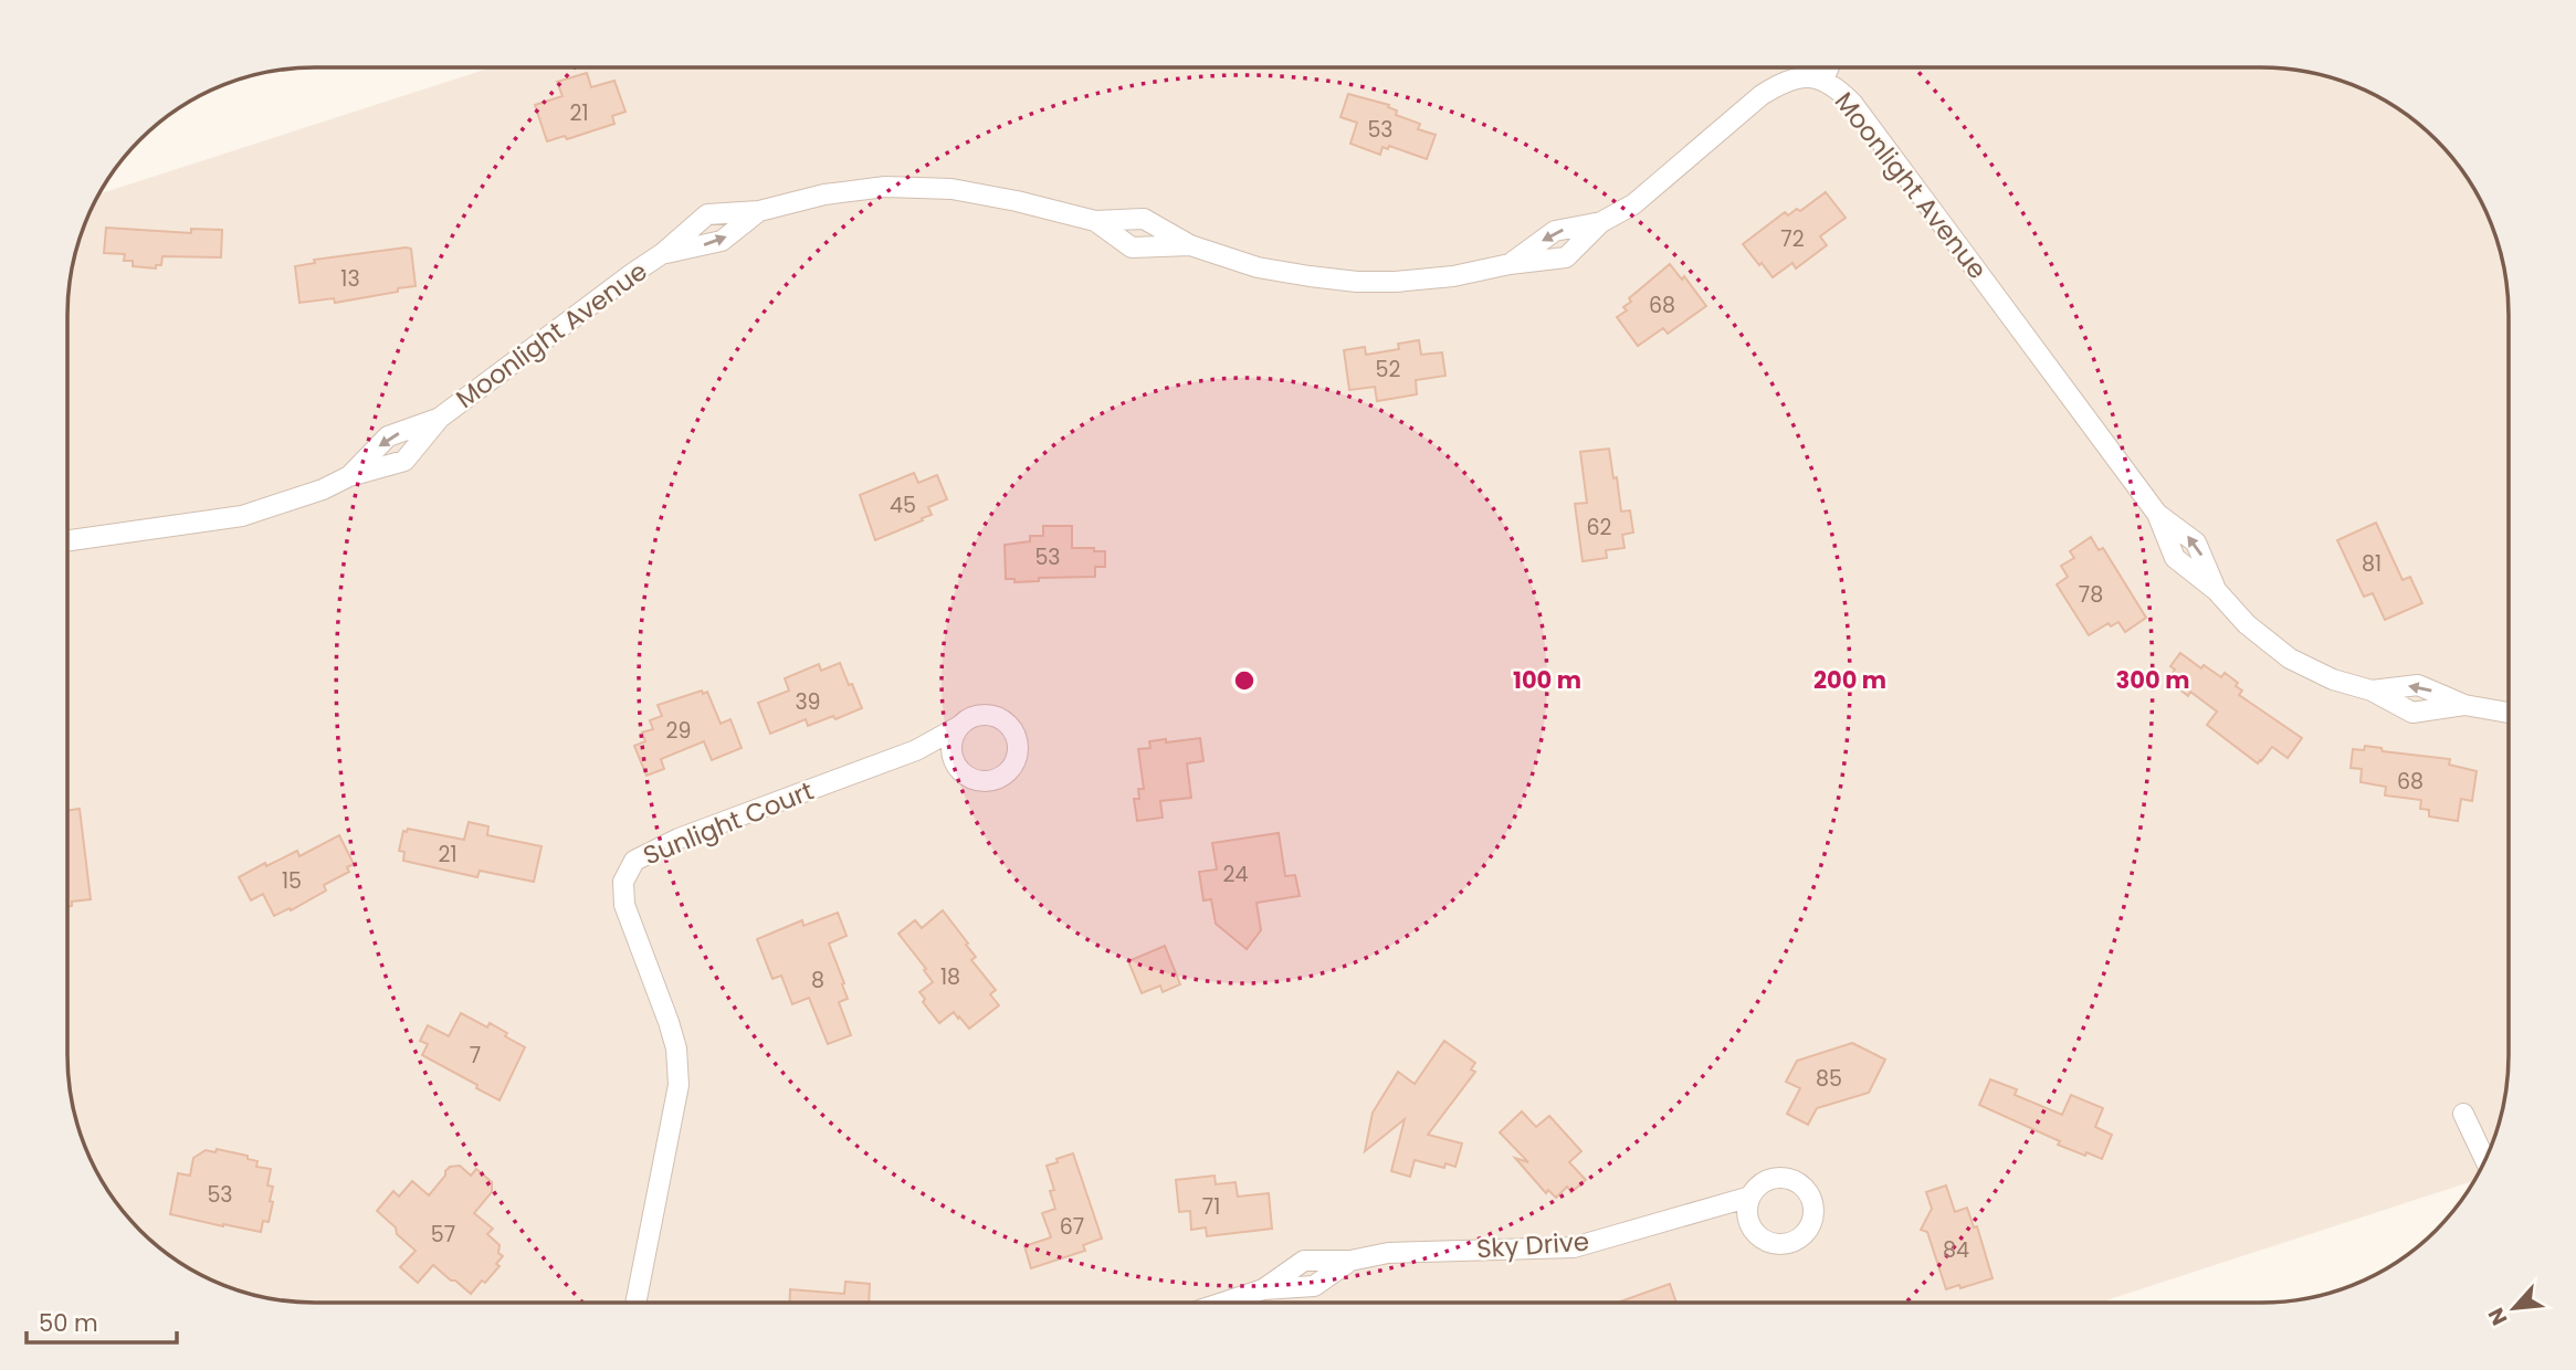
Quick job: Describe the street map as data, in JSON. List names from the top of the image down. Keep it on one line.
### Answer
{"streets":{"street":["Moonlight Avenue","Sunlight Court","Sky Drive"]},"house_numbers":["21","53","72","13","68","52","45","62","53","81","78","39","29","68","21","24","15","18","8","7","85","53","71","67","57","84"],"scale_bar":"50 m","north":"bottom left","rings":["100 m","200 m","300 m"]}
